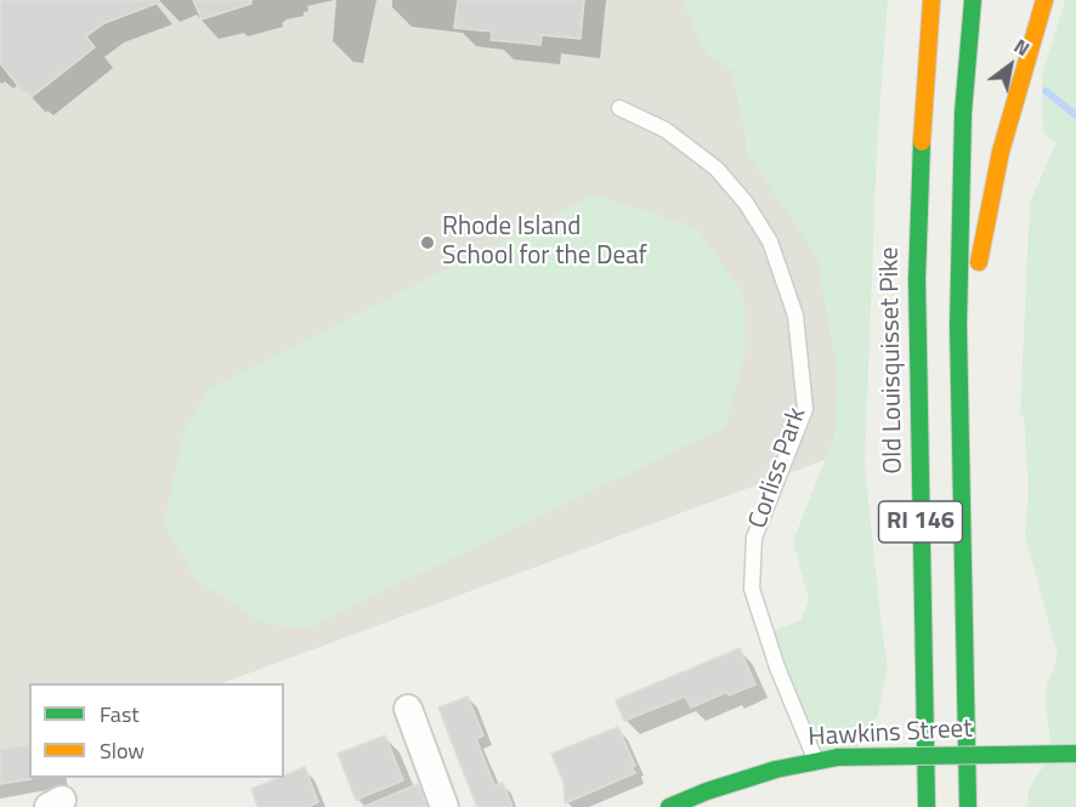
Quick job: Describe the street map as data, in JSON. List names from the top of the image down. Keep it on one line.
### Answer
{"streets":{"main road":["Old Louisquisset Pike","RI 146","Hawkins Street"],"lane":["Corliss Park"]},"crossings":[["Corliss Park","Hawkins Street"]],"places":["Rhode Island School for the Deaf"],"legend":["Fast","Slow"],"north":"top right"}
